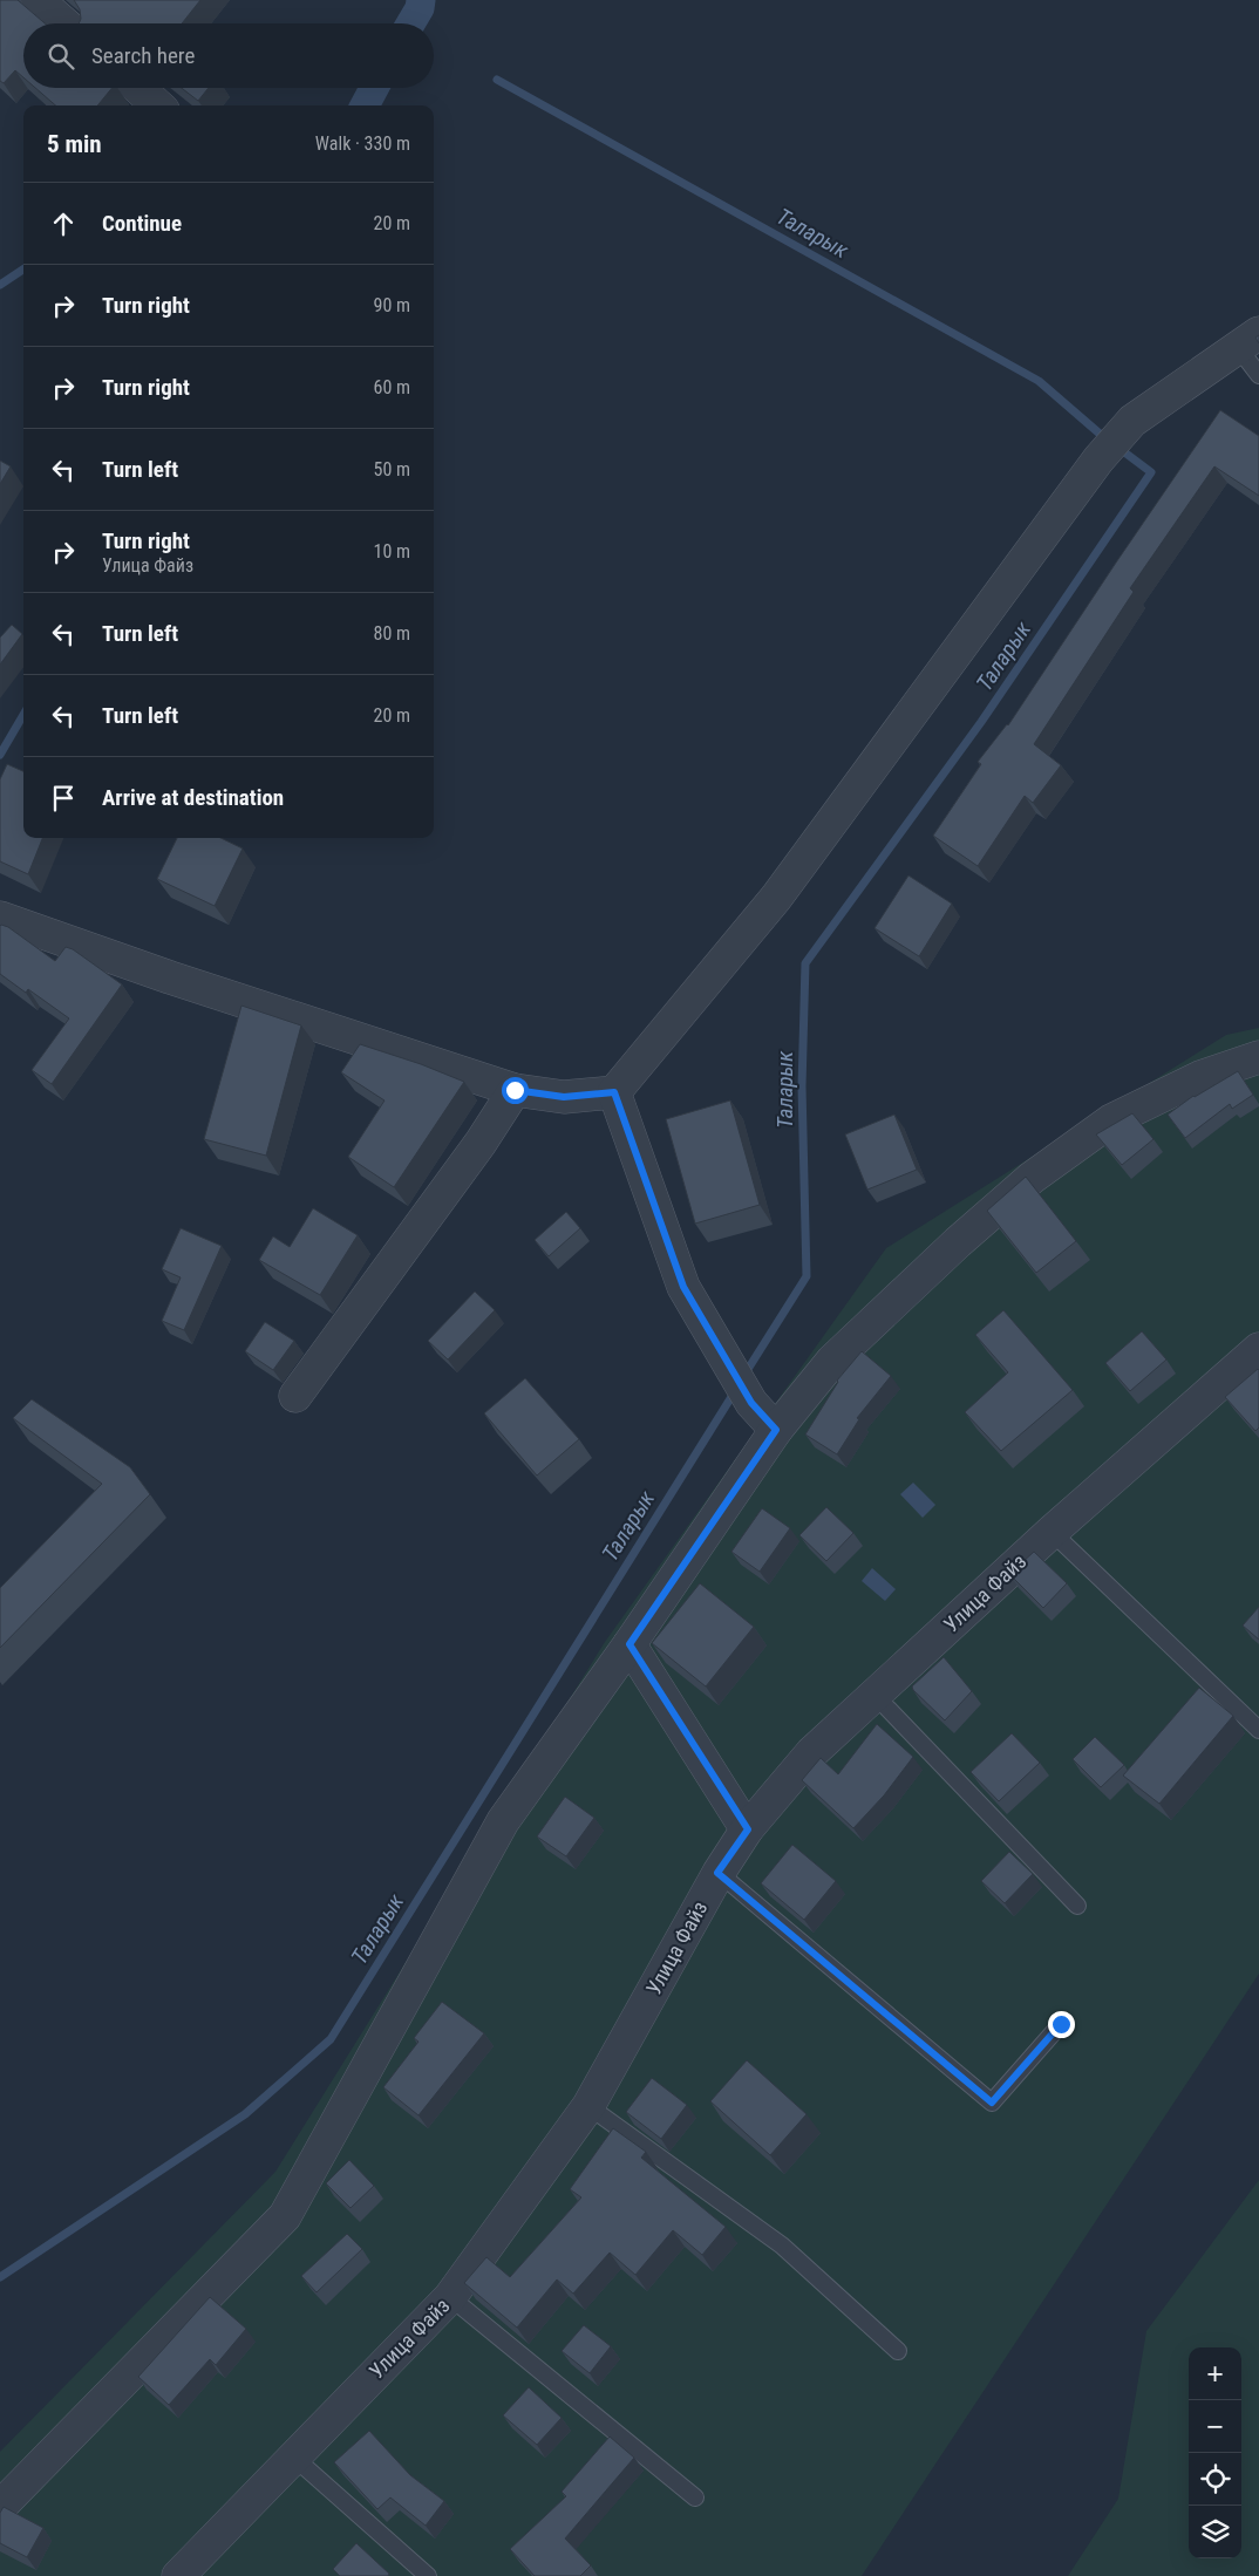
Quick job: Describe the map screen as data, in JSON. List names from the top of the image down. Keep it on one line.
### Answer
{"streets":{"street":["Улица Файз"]},"water":["Таларык"],"page":{"search":"Search here","heading":["5 min","Walk · 330 m"],"list":[["Continue","20 m"],["Turn right","90 m"],["Turn right","60 m"],["Turn left","50 m"],["Turn right","Улица Файз","10 m"],["Turn left","80 m"],["Turn left","20 m"],"Arrive at destination"],"map_buttons":["+","−"]}}
